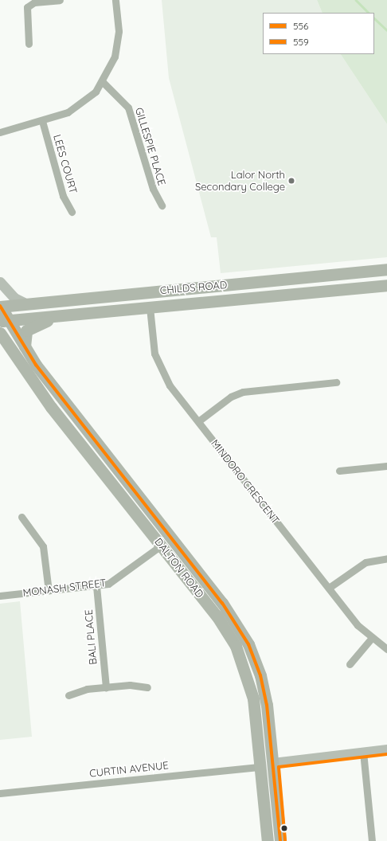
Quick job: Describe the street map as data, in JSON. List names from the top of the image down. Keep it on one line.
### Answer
{"streets":{"main road":["CHILDS ROAD","MINDORO CRESCENT","DALTON ROAD","MONASH STREET"],"street":["GILLESPIE PLACE","LEES COURT","BALI PLACE","CURTIN AVENUE"]},"crossings":[["CHILDS ROAD","MINDORO CRESCENT"],["CHILDS ROAD","DALTON ROAD"],["DALTON ROAD","MONASH STREET"],["DALTON ROAD","CURTIN AVENUE"],["MONASH STREET","BALI PLACE"]],"places":["Lalor North Secondary College"],"lines":["transit line 556","transit line 559"],"legend":["556","559"]}
